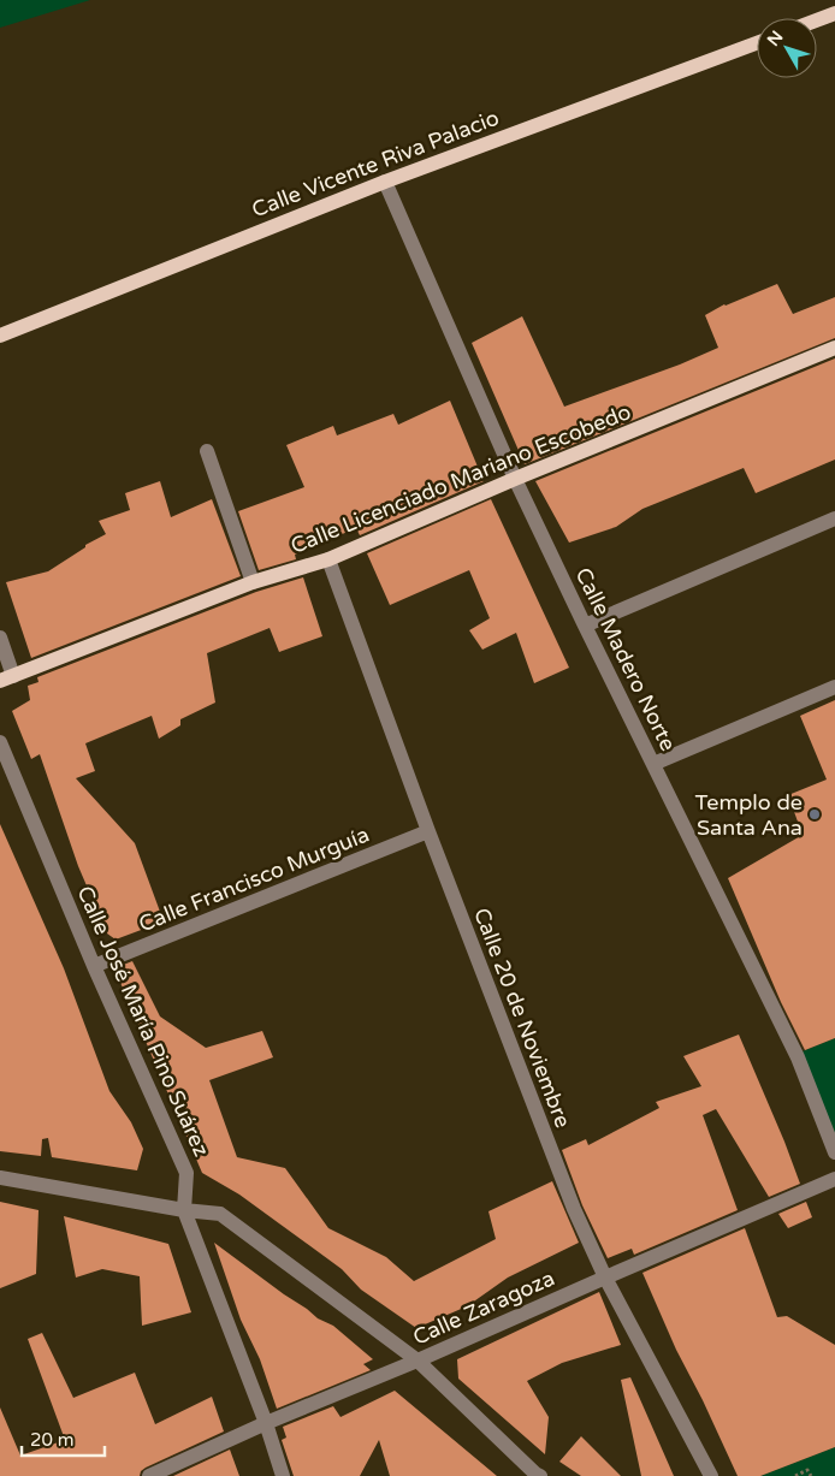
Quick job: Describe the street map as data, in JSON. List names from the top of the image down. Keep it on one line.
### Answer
{"streets":{"main road":["Calle Vicente Riva Palacio","Calle Licenciado Mariano Escobedo"],"street":["Calle Madero Norte","Calle Francisco Murguía","Calle 20 de Noviembre","Calle José María Pino Suárez","Calle Zaragoza"]},"crossings":[["Calle Vicente Riva Palacio","Calle Madero Norte"],["Calle Licenciado Mariano Escobedo","Calle Madero Norte"],["Calle Licenciado Mariano Escobedo","Calle 20 de Noviembre"],["Calle Francisco Murguía","Calle 20 de Noviembre"],["Calle Francisco Murguía","Calle José María Pino Suárez"],["Calle 20 de Noviembre","Calle Zaragoza"],["Calle José María Pino Suárez","Calle Zaragoza"]],"places":["Templo de Santa Ana"],"scale_bar":"20 m","north":"top left"}
